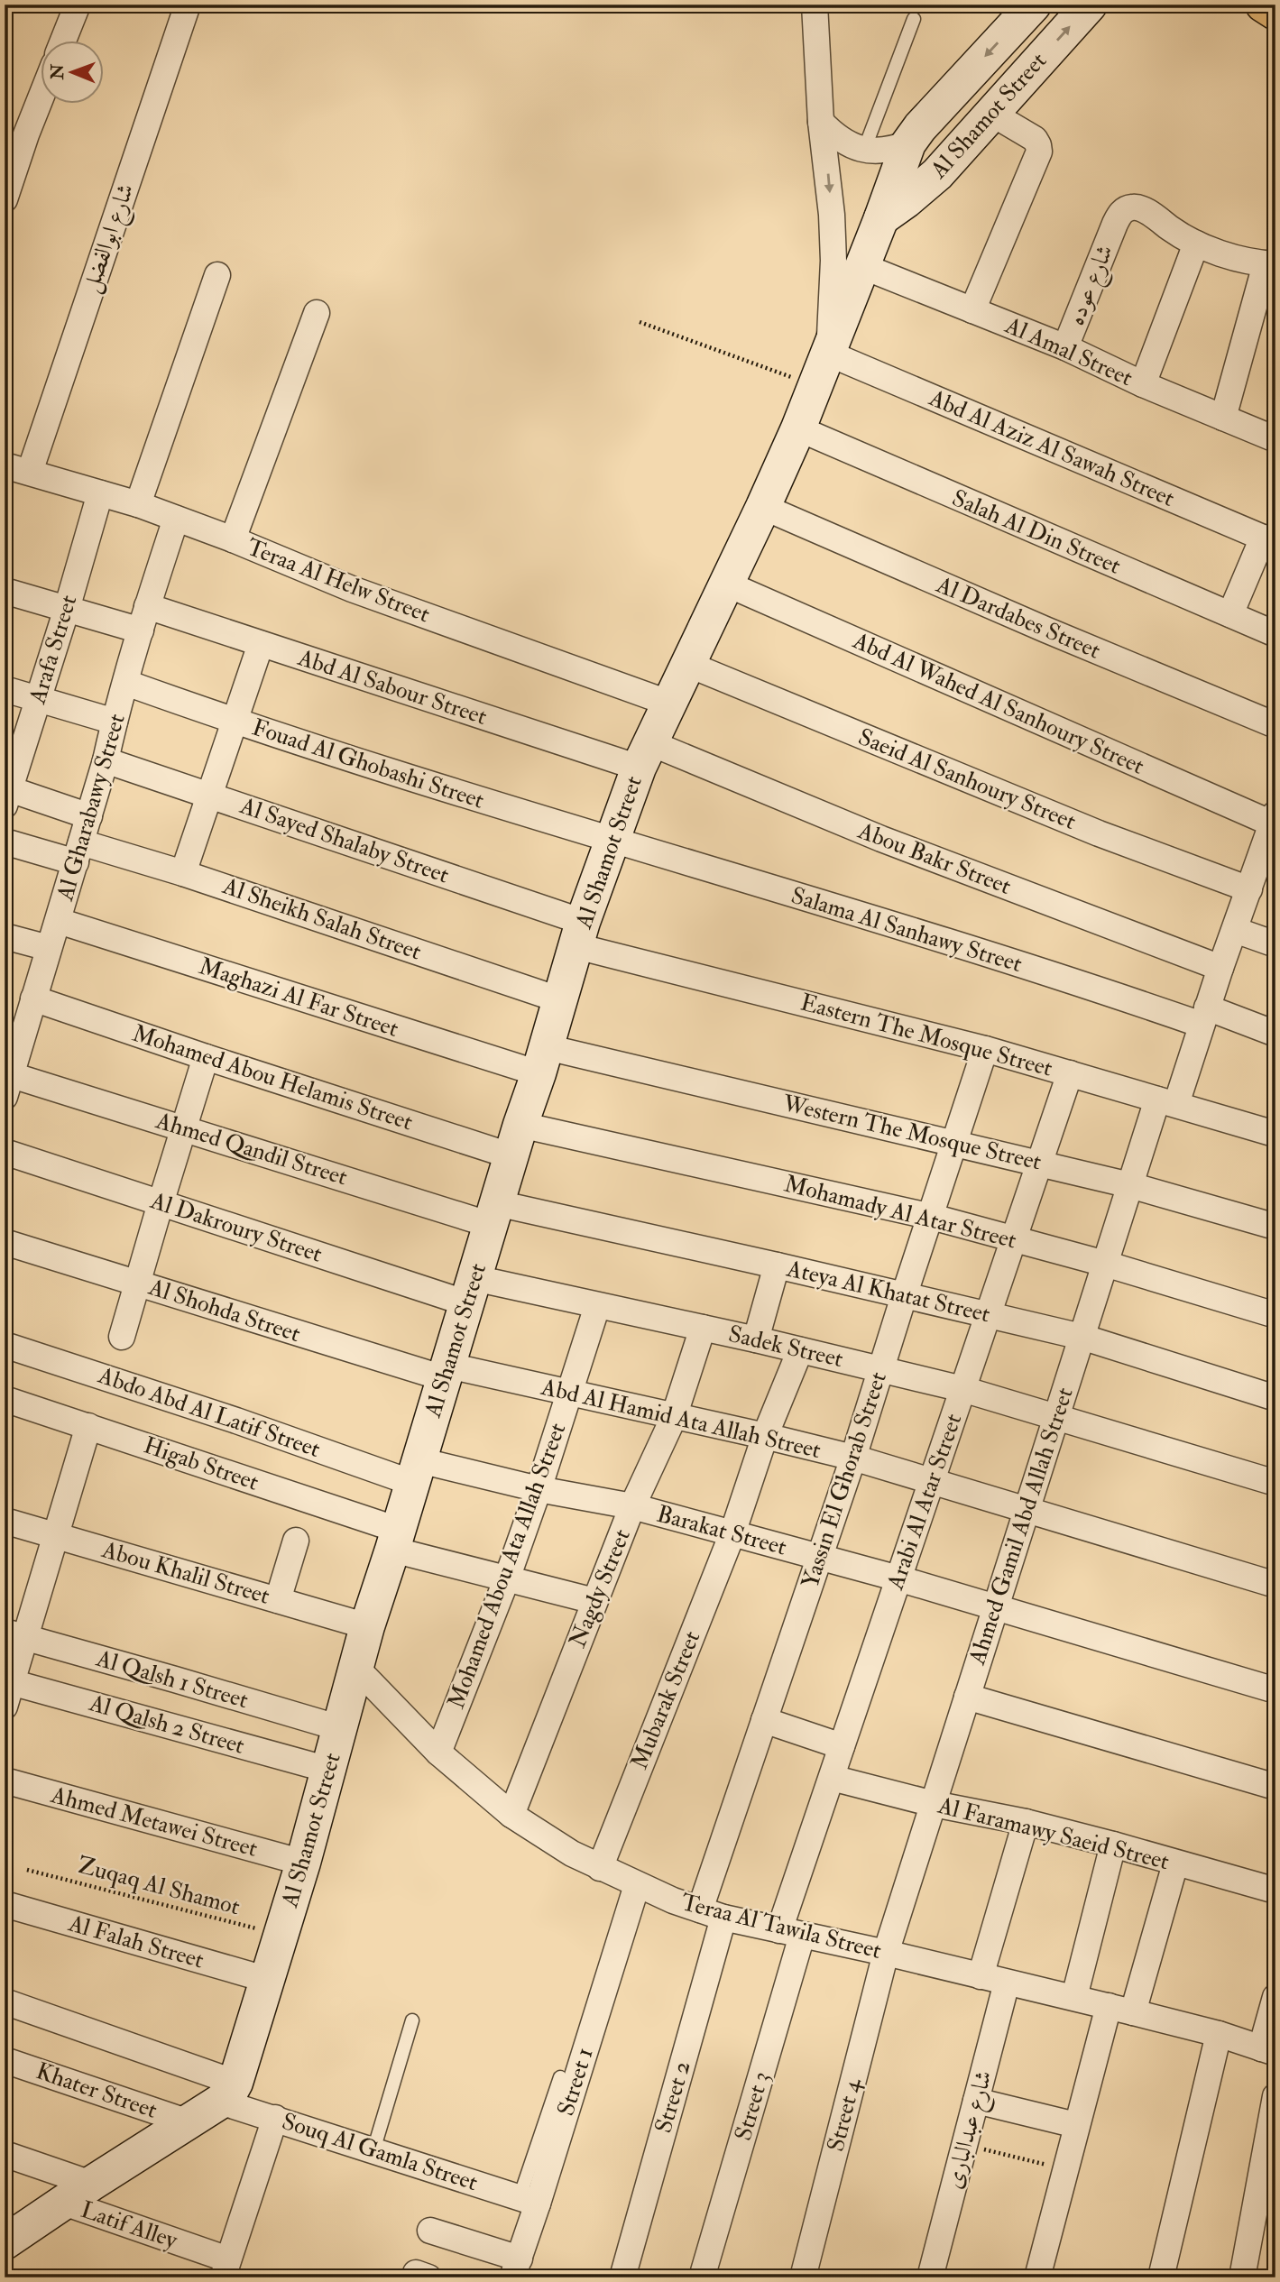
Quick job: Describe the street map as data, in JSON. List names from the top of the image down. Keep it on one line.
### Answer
{"streets":{"street":["Al Shamot Street","شارع ابوالفضل","شارع عوده","Al Amal Street","Abd Al Aziz Al Sawah Street","Salah Al Din Street","Teraa Al Helw Street","Al Dardabes Street","Arafa Street","Abd Al Sabour Street","Abd Al Wahed Al Sanhoury Street","Fouad Al Ghobashi Street","Saeid Al Sanhoury Street","Al Gharabawy Street","Al Sayed Shalaby Street","Abou Bakr Street","Al Sheikh Salah Street","Salama Al Sanhawy Street","Maghazi Al Far Street","Eastern The Mosque Street","Mohamed Abou Helamis Street","Western The Mosque Street","Ahmed Qandil Street","Mohamady Al Atar Street","Al Dakroury Street","Ateya Al Khatat Street","Al Shohda Street","Sadek Street","Abdo Abd Al Latif Street","Abd Al Hamid Ata Allah Street","Higab Street","Yassin El Ghorab Street","Arabi Al Atar Street","Ahmed Gamil Abd Allah Street","Barakat Street","Mohamed Abou Ata Allah Street","Abou Khalil Street","Nagdy Street","Al Qalsh 1 Street","Mubarak Street","Al Qalsh 2 Street","Ahmed Metawei Street","Al Faramawy Saeid Street","Teraa Al Tawila Street","Al Falah Street","Street 1","Khater Street","Street 2","Street 3","Street 4","شارع عبدالبارى","Souq Al Gamla Street","Latif Alley"],"path":["Zuqaq Al Shamot"]},"crossings":[["Al Shamot Street","Al Amal Street"],["Al Shamot Street","Abd Al Aziz Al Sawah Street"],["Al Shamot Street","Salah Al Din Street"],["Al Shamot Street","Teraa Al Helw Street"],["Al Shamot Street","Al Dardabes Street"],["Al Shamot Street","Abd Al Sabour Street"],["Al Shamot Street","Abd Al Wahed Al Sanhoury Street"],["Al Shamot Street","Fouad Al Ghobashi Street"],["Al Shamot Street","Saeid Al Sanhoury Street"],["Al Shamot Street","Al Sayed Shalaby Street"],["Al Shamot Street","Abou Bakr Street"],["Al Shamot Street","Al Sheikh Salah Street"],["Al Shamot Street","Salama Al Sanhawy Street"],["Al Shamot Street","Maghazi Al Far Street"],["Al Shamot Street","Eastern The Mosque Street"],["Al Shamot Street","Mohamed Abou Helamis Street"],["Al Shamot Street","Western The Mosque Street"],["Al Shamot Street","Ahmed Qandil Street"],["Al Shamot Street","Mohamady Al Atar Street"],["Al Shamot Street","Al Dakroury Street"],["Al Shamot Street","Ateya Al Khatat Street"],["Al Shamot Street","Al Shohda Street"],["Al Shamot Street","Sadek Street"],["Al Shamot Street","Abdo Abd Al Latif Street"],["Al Shamot Street","Abd Al Hamid Ata Allah Street"],["Al Shamot Street","Higab Street"],["Al Shamot Street","Barakat Street"],["Al Shamot Street","Abou Khalil Street"],["Al Shamot Street","Al Qalsh 1 Street"],["Al Shamot Street","Al Qalsh 2 Street"],["Al Shamot Street","Ahmed Metawei Street"],["Al Shamot Street","Zuqaq Al Shamot"],["Al Shamot Street","Teraa Al Tawila Street"],["Al Shamot Street","Al Falah Street"],["Al Shamot Street","Souq Al Gamla Street"],["شارع ابوالفضل","Teraa Al Helw Street"],["شارع عوده","Al Amal Street"],["Teraa Al Helw Street","Arafa Street"],["Teraa Al Helw Street","Al Gharabawy Street"],["Abd Al Sabour Street","Al Gharabawy Street"],["Abd Al Sabour Street","Abou Bakr Street"],["Abd Al Wahed Al Sanhoury Street","Ahmed Gamil Abd Allah Street"],["Fouad Al Ghobashi Street","Al Gharabawy Street"],["Fouad Al Ghobashi Street","Salama Al Sanhawy Street"],["Saeid Al Sanhoury Street","Ahmed Gamil Abd Allah Street"],["Al Gharabawy Street","Al Sayed Shalaby Street"],["Al Gharabawy Street","Al Sheikh Salah Street"],["Al Gharabawy Street","Maghazi Al Far Street"],["Al Gharabawy Street","Mohamed Abou Helamis Street"],["Al Gharabawy Street","Ahmed Qandil Street"],["Al Sayed Shalaby Street","Eastern The Mosque Street"],["Abou Bakr Street","Ahmed Gamil Abd Allah Street"],["Salama Al Sanhawy Street","Ahmed Gamil Abd Allah Street"],["Maghazi Al Far Street","Western The Mosque Street"],["Eastern The Mosque Street","Yassin El Ghorab Street"],["Eastern The Mosque Street","Arabi Al Atar Street"],["Eastern The Mosque Street","Ahmed Gamil Abd Allah Street"],["Mohamed Abou Helamis Street","Mohamady Al Atar Street"],["Western The Mosque Street","Yassin El Ghorab Street"],["Western The Mosque Street","Arabi Al Atar Street"],["Western The Mosque Street","Ahmed Gamil Abd Allah Street"],["Ahmed Qandil Street","Ateya Al Khatat Street"],["Mohamady Al Atar Street","Yassin El Ghorab Street"],["Mohamady Al Atar Street","Arabi Al Atar Street"],["Mohamady Al Atar Street","Ahmed Gamil Abd Allah Street"],["Al Dakroury Street","Sadek Street"],["Ateya Al Khatat Street","Yassin El Ghorab Street"],["Ateya Al Khatat Street","Arabi Al Atar Street"],["Ateya Al Khatat Street","Ahmed Gamil Abd Allah Street"],["Al Shohda Street","Abd Al Hamid Ata Allah Street"],["Sadek Street","Yassin El Ghorab Street"],["Sadek Street","Arabi Al Atar Street"],["Sadek Street","Ahmed Gamil Abd Allah Street"],["Sadek Street","Mohamed Abou Ata Allah Street"],["Sadek Street","Nagdy Street"],["Sadek Street","Mubarak Street"],["Abdo Abd Al Latif Street","Barakat Street"],["Abd Al Hamid Ata Allah Street","Yassin El Ghorab Street"],["Abd Al Hamid Ata Allah Street","Arabi Al Atar Street"],["Abd Al Hamid Ata Allah Street","Ahmed Gamil Abd Allah Street"],["Abd Al Hamid Ata Allah Street","Mohamed Abou Ata Allah Street"],["Abd Al Hamid Ata Allah Street","Nagdy Street"],["Abd Al Hamid Ata Allah Street","Mubarak Street"],["Higab Street","Mohamed Abou Ata Allah Street"],["Higab Street","Nagdy Street"],["Yassin El Ghorab Street","Barakat Street"],["Yassin El Ghorab Street","Teraa Al Tawila Street"],["Yassin El Ghorab Street","Street 2"],["Arabi Al Atar Street","Barakat Street"],["Arabi Al Atar Street","Al Faramawy Saeid Street"],["Arabi Al Atar Street","Teraa Al Tawila Street"],["Arabi Al Atar Street","Street 3"],["Ahmed Gamil Abd Allah Street","Barakat Street"],["Ahmed Gamil Abd Allah Street","Al Faramawy Saeid Street"],["Ahmed Gamil Abd Allah Street","Teraa Al Tawila Street"],["Ahmed Gamil Abd Allah Street","Street 4"],["Barakat Street","Mohamed Abou Ata Allah Street"],["Barakat Street","Nagdy Street"],["Barakat Street","Mubarak Street"],["Mohamed Abou Ata Allah Street","Teraa Al Tawila Street"],["Nagdy Street","Teraa Al Tawila Street"],["Mubarak Street","Teraa Al Tawila Street"],["Teraa Al Tawila Street","Street 1"],["Teraa Al Tawila Street","Street 2"],["Teraa Al Tawila Street","Street 3"],["Teraa Al Tawila Street","Street 4"],["Teraa Al Tawila Street","شارع عبدالبارى"],["Street 1","Souq Al Gamla Street"]],"north":"left"}
